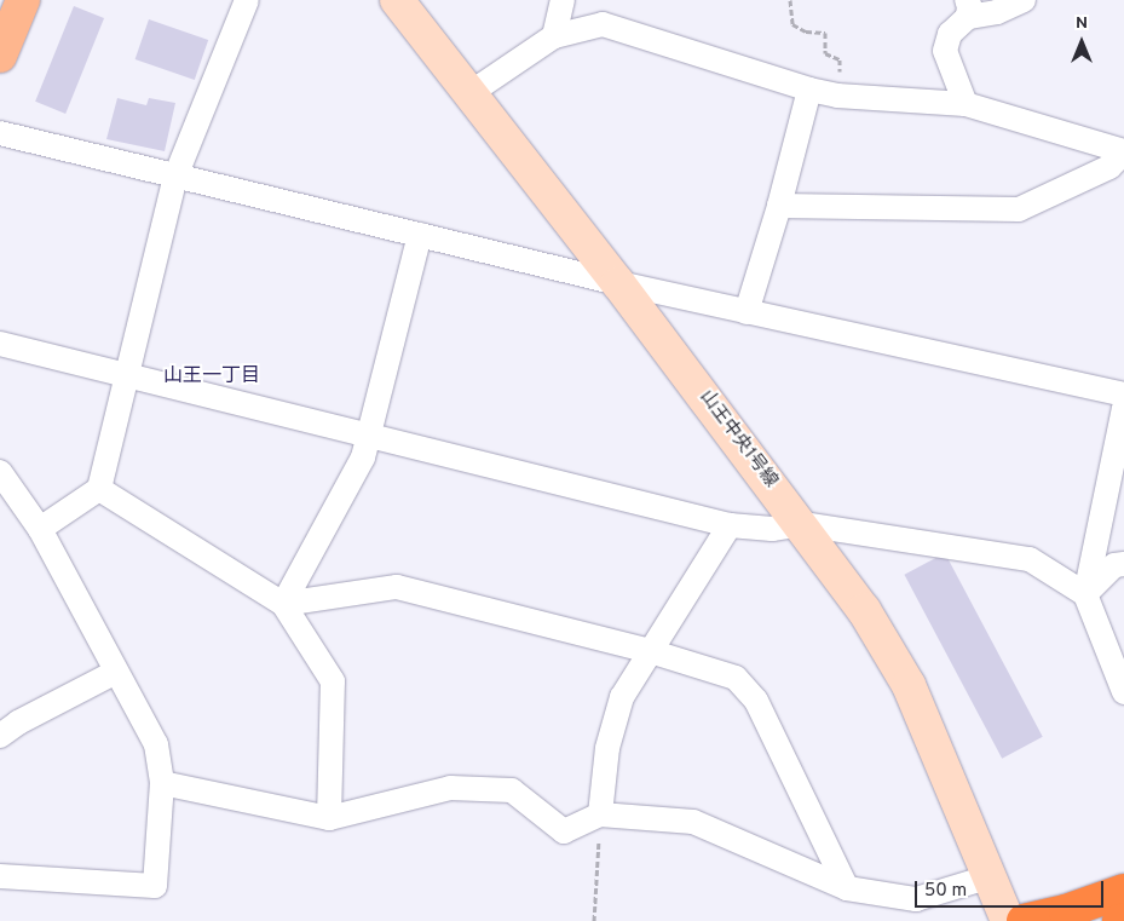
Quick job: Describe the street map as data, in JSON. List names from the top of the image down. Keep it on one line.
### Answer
{"streets":{"street":["山王中央1号線"]},"districts":["山王一丁目"],"scale_bar":"50 m","north":"top"}
